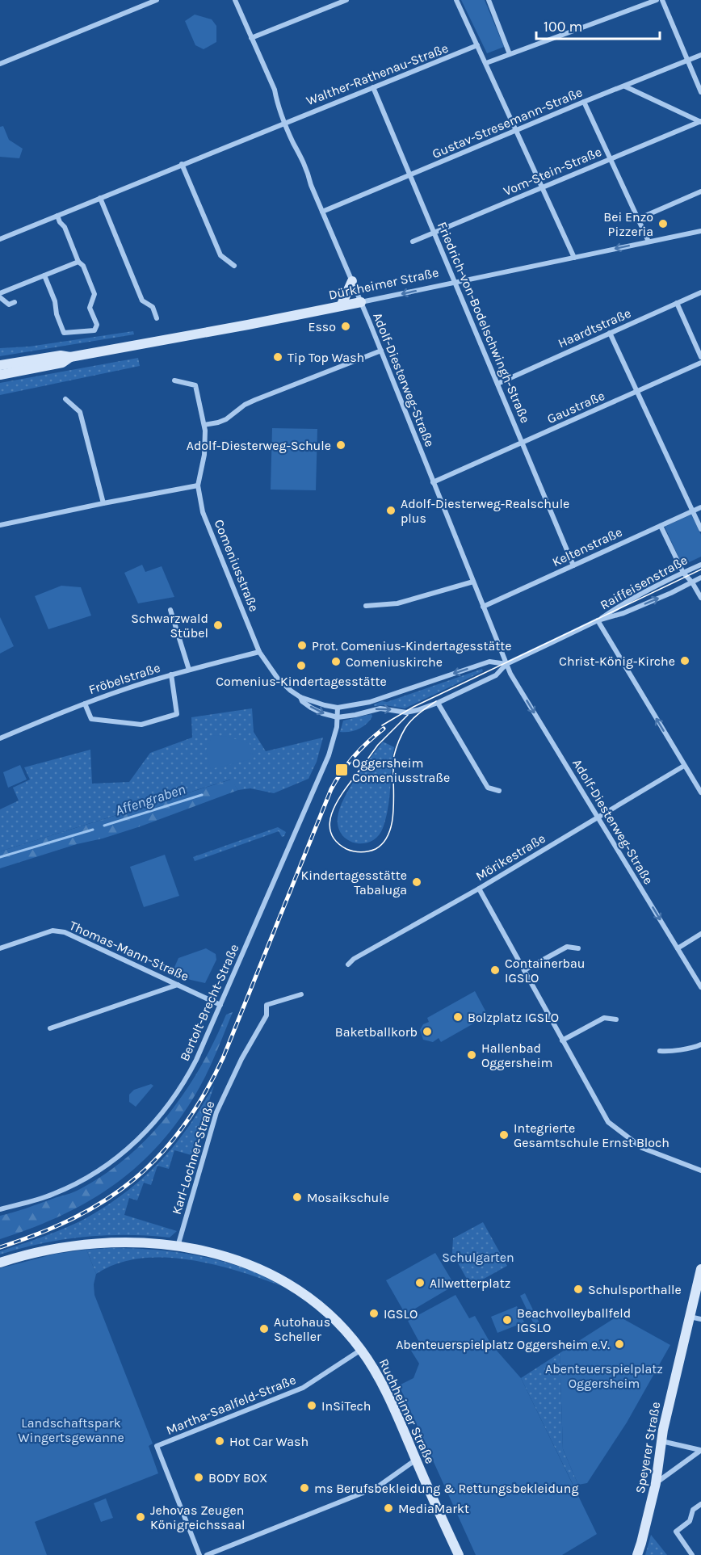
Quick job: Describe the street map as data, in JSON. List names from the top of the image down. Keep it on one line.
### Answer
{"streets":{"street":["Walther-Rathenau-Straße","Gustav-Stresemann-Straße","Vom-Stein-Straße","Dürkheimer Straße","Friedrich-von-Bodelschwingh-Straße","Haardtstraße","Adolf-Diesterweg-Straße","Gaustraße","Keltenstraße","Comeniusstraße","Raiffeisenstraße","Fröbelstraße","Mörikestraße","Thomas-Mann-Straße","Bertolt-Brecht-Straße","Karl-Lochner-Straße","Martha-Saalfeld-Straße","Ruchheimer Straße","Speyerer Straße"]},"crossings":[["Walther-Rathenau-Straße","Friedrich-von-Bodelschwingh-Straße"],["Walther-Rathenau-Straße","Adolf-Diesterweg-Straße"],["Gustav-Stresemann-Straße","Friedrich-von-Bodelschwingh-Straße"],["Gustav-Stresemann-Straße","Adolf-Diesterweg-Straße"],["Vom-Stein-Straße","Friedrich-von-Bodelschwingh-Straße"],["Dürkheimer Straße","Friedrich-von-Bodelschwingh-Straße"],["Dürkheimer Straße","Adolf-Diesterweg-Straße"],["Friedrich-von-Bodelschwingh-Straße","Haardtstraße"],["Friedrich-von-Bodelschwingh-Straße","Gaustraße"],["Friedrich-von-Bodelschwingh-Straße","Keltenstraße"],["Adolf-Diesterweg-Straße","Gaustraße"],["Adolf-Diesterweg-Straße","Keltenstraße"],["Adolf-Diesterweg-Straße","Comeniusstraße"],["Adolf-Diesterweg-Straße","Raiffeisenstraße"],["Adolf-Diesterweg-Straße","Mörikestraße"],["Comeniusstraße","Raiffeisenstraße"],["Comeniusstraße","Fröbelstraße"],["Comeniusstraße","Bertolt-Brecht-Straße"],["Raiffeisenstraße","Bertolt-Brecht-Straße"],["Thomas-Mann-Straße","Bertolt-Brecht-Straße"],["Karl-Lochner-Straße","Ruchheimer Straße"],["Martha-Saalfeld-Straße","Ruchheimer Straße"]],"water":["Affengraben"],"parks":["Schulgarten","Abenteuerspielplatz Oggersheim","Landschaftspark Wingertsgewanne"],"places":{"other":["Bei Enzo Pizzeria","Esso","Tip Top Wash","Adolf-Diesterweg-Schule","Adolf-Diesterweg-Realschule plus","Schwarzwald Stübel","Prot. Comenius-Kindertagesstätte","Christ-König-Kirche","Comeniuskirche","Comenius-Kindertagesstätte","Kindertagesstätte Tabaluga","Containerbau IGSLO","Bolzplatz IGSLO","Baketballkorb","Hallenbad Oggersheim","Integrierte Gesamtschule Ernst Bloch","Mosaikschule","Allwetterplatz","Schulsporthalle","IGSLO","Beachvolleyballfeld IGSLO","Autohaus Scheller","Abenteuerspielplatz Oggersheim e.V.","InSiTech","Hot Car Wash","BODY BOX","ms Berufsbekleidung & Rettungsbekleidung","MediaMarkt","Jehovas Zeugen Königreichssaal"],"transit":["Oggersheim Comeniusstraße"]},"scale_bar":"100 m"}
